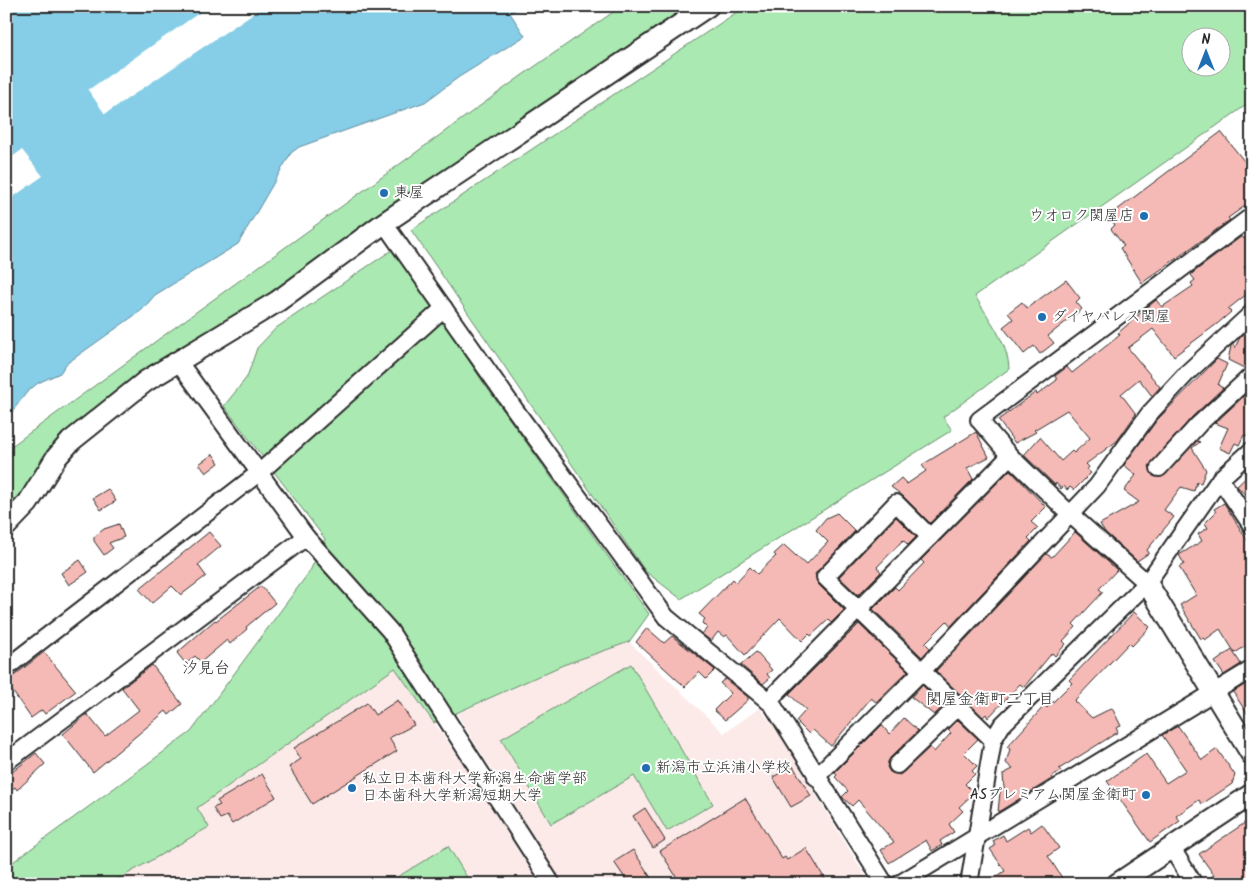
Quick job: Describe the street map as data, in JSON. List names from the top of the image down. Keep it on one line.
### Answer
{"districts":["汐見台","関屋金衛町二丁目"],"places":["東屋","ウオロク関屋店","ダイヤパレス関屋","新潟市立浜浦小学校","私立日本歯科大学新潟生命歯学部 日本歯科大学新潟短期大学","ASプレミアム関屋金衛町"],"north":"top"}
